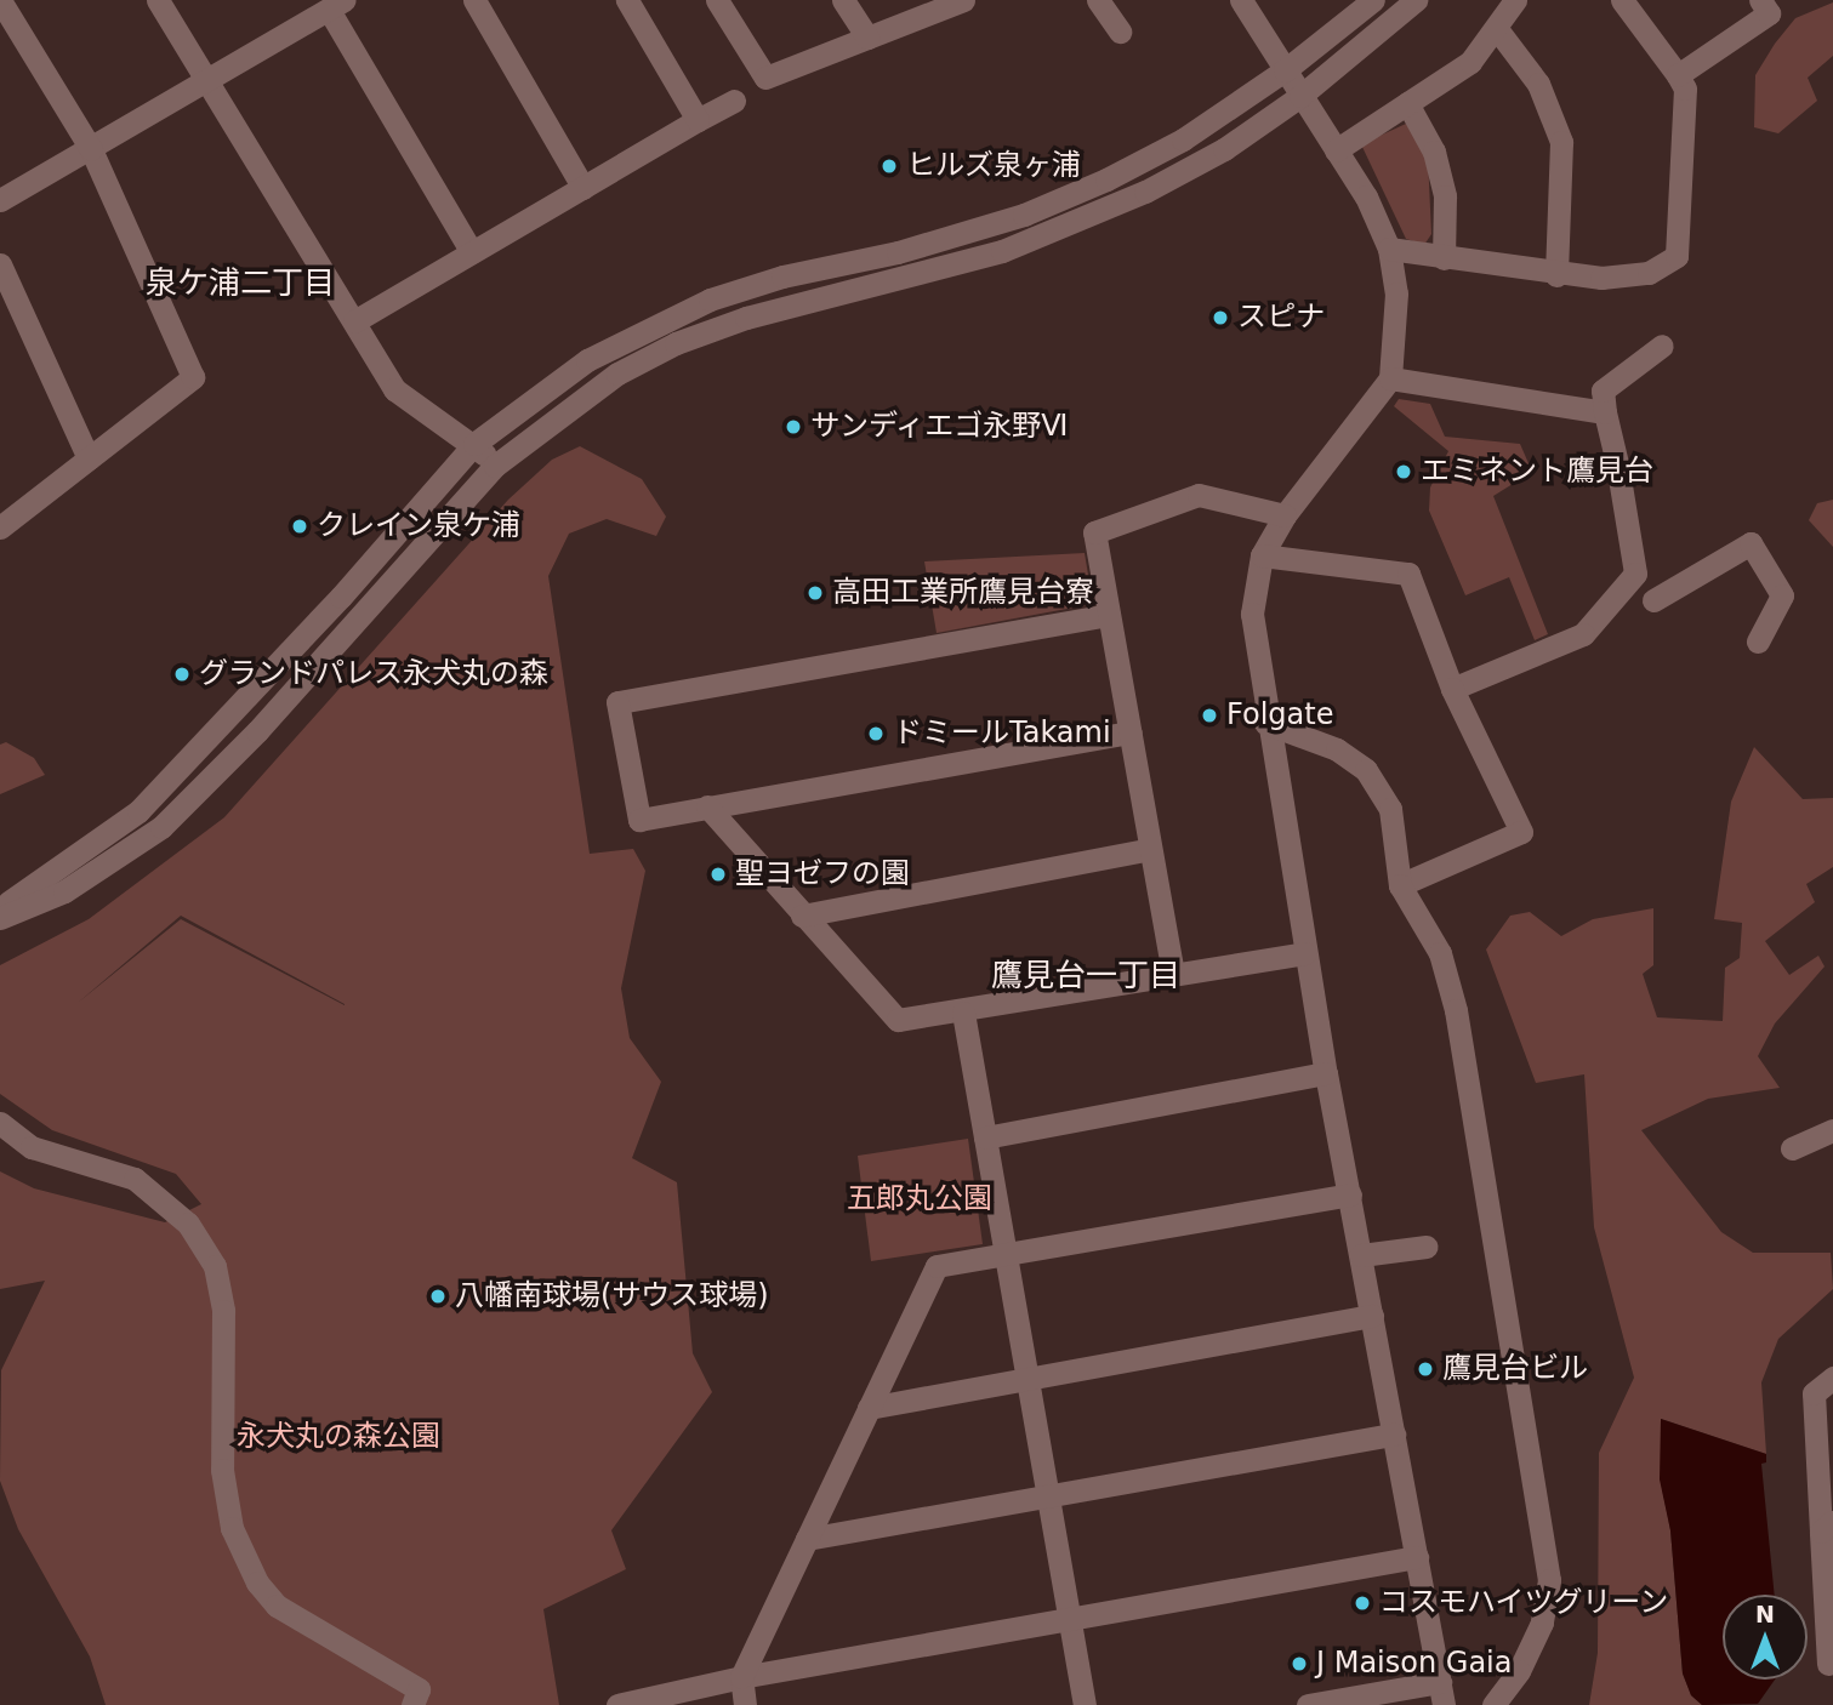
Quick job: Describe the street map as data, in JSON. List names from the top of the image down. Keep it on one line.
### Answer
{"districts":["泉ケ浦二丁目","鷹見台一丁目"],"parks":["五郎丸公園","永犬丸の森公園"],"places":["ヒルズ泉ヶ浦","スピナ","サンディエゴ永野Ⅵ","エミネント鷹見台","クレイン泉ケ浦","高田工業所鷹見台寮","グランドパレス永犬丸の森","Folgate","ドミールTakami","聖ヨゼフの園","八幡南球場(サウス球場)","鷹見台ビル","コスモハイツグリーン","J Maison Gaia"],"north":"top"}
